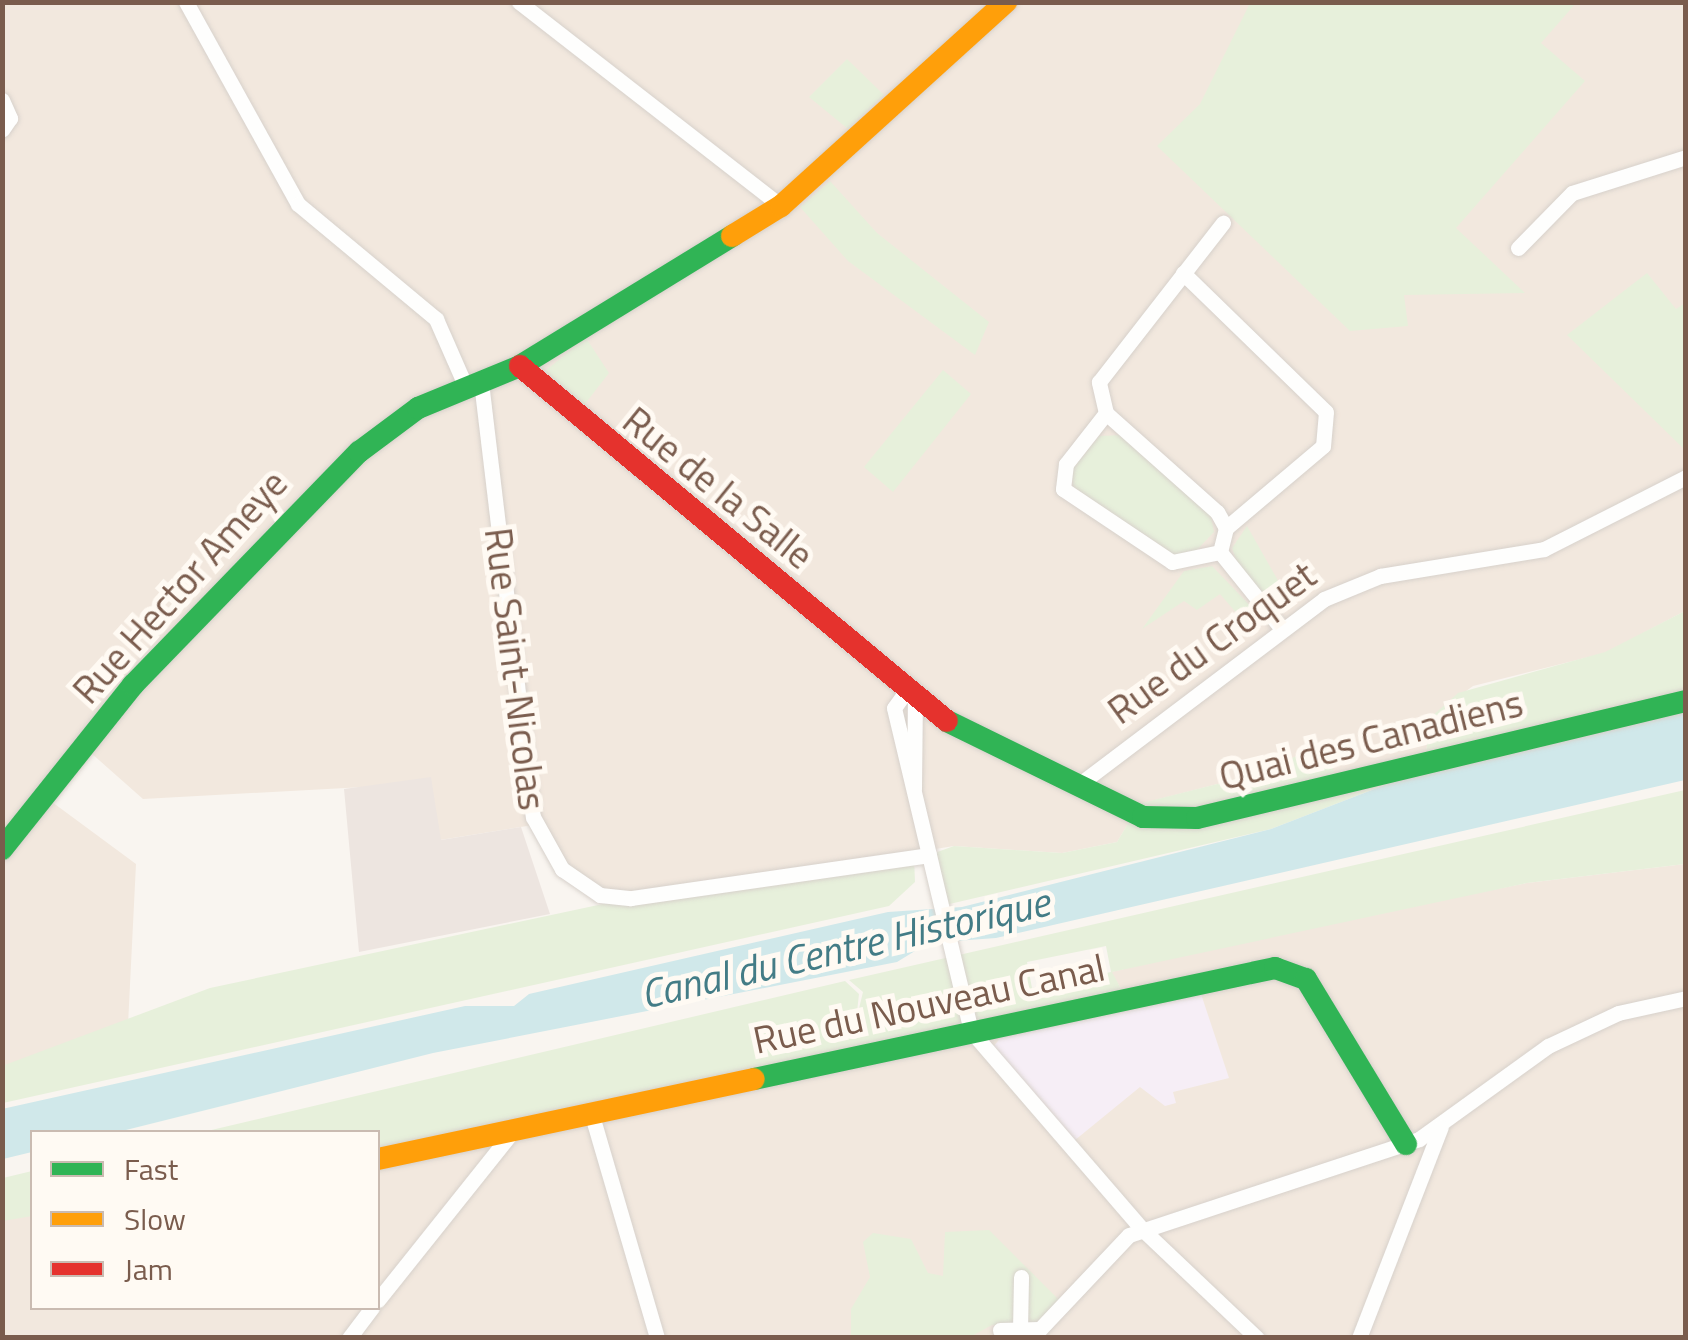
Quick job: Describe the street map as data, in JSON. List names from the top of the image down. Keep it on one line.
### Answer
{"streets":{"street":["Rue de la Salle","Rue Hector Ameye","Rue du Croquet","Rue Saint-Nicolas","Quai des Canadiens","Rue du Nouveau Canal"]},"crossings":[["Rue de la Salle","Rue Hector Ameye"],["Rue de la Salle","Rue Saint-Nicolas"],["Rue de la Salle","Rue du Nouveau Canal"],["Rue Hector Ameye","Rue Saint-Nicolas"],["Rue du Croquet","Quai des Canadiens"]],"water":["Canal du Centre Historique"],"legend":["Fast","Slow","Jam"]}
